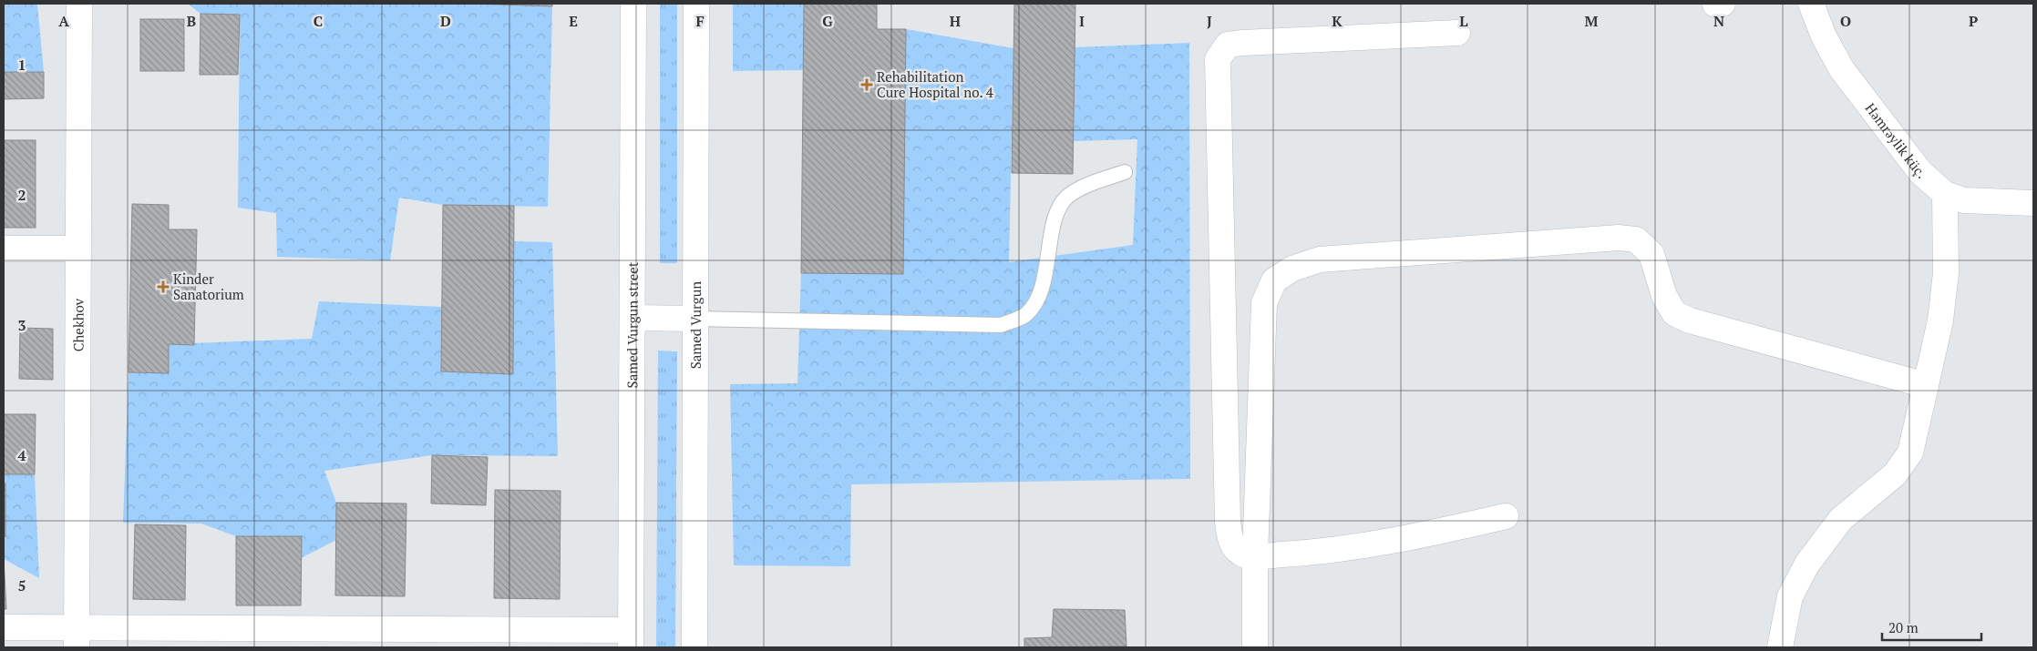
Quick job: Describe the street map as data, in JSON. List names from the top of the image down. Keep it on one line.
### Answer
{"streets":{"street":["Həmrəylik küç.","Chekhov","Samed Vurgun","Samed Vurgun street"]},"places":{"health":["Rehabilitation Cure Hospital no. 4","Kinder Sanatorium"]},"scale_bar":"20 m","grid":{"columns":["A","B","C","D","E","F","G","H","I","J","K","L","M","N","O","P"],"rows":["1","2","3","4","5"]}}
